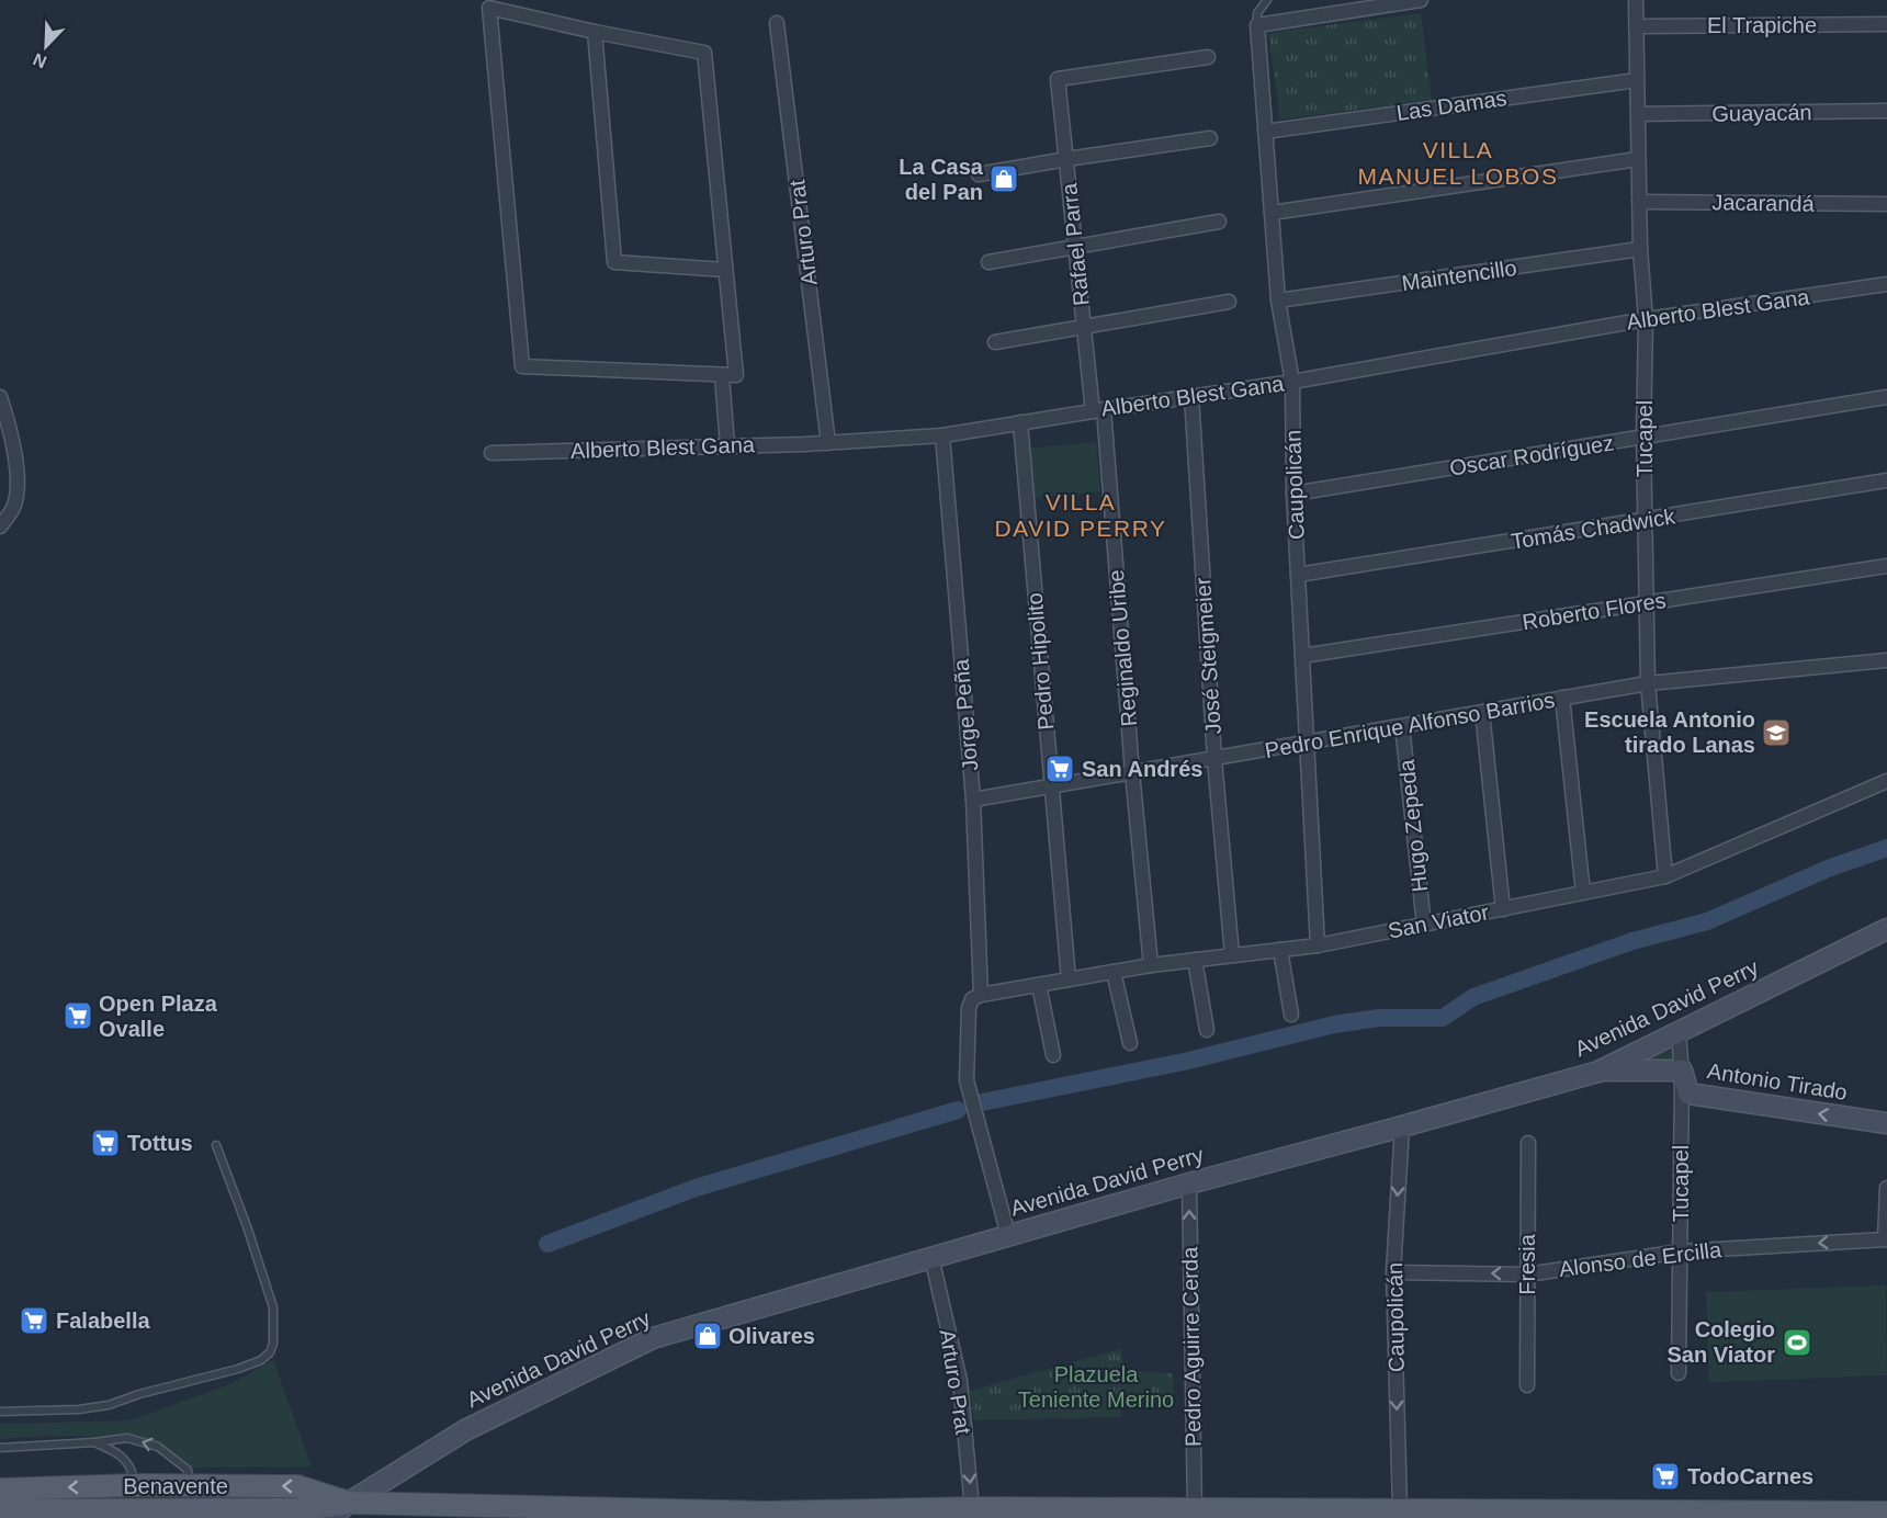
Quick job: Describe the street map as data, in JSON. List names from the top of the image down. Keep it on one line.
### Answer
{"streets":{"main road":["Avenida David Perry","Antonio Tirado","Benavente"],"street":["El Trapiche","Las Damas","Guayacán","Jacarandá","Arturo Prat","Rafael Parra","Maintencillo","Alberto Blest Gana","Tucapel","Oscar Rodríguez","Caupolicán","Tomás Chadwick","Roberto Flores","Reginaldo Uribe","José Steigmeier","Pedro Hipolito","Jorge Peña","Pedro Enrique Alfonso Barrios","Hugo Zepeda","San Viator","Alonso de Ercilla","Fresia","Pedro Aguirre Cerda"]},"crossings":[["El Trapiche","Tucapel"],["Las Damas","Tucapel"],["Las Damas","Caupolicán"],["Guayacán","Tucapel"],["Jacarandá","Tucapel"],["Arturo Prat","Alberto Blest Gana"],["Arturo Prat","Avenida David Perry"],["Arturo Prat","Benavente"],["Rafael Parra","Alberto Blest Gana"],["Rafael Parra","Reginaldo Uribe"],["Maintencillo","Tucapel"],["Maintencillo","Caupolicán"],["Alberto Blest Gana","Tucapel"],["Alberto Blest Gana","Caupolicán"],["Alberto Blest Gana","Reginaldo Uribe"],["Alberto Blest Gana","José Steigmeier"],["Alberto Blest Gana","Pedro Hipolito"],["Alberto Blest Gana","Jorge Peña"],["Tucapel","Oscar Rodríguez"],["Tucapel","Tomás Chadwick"],["Tucapel","Roberto Flores"],["Tucapel","Pedro Enrique Alfonso Barrios"],["Tucapel","San Viator"],["Tucapel","Avenida David Perry"],["Tucapel","Antonio Tirado"],["Tucapel","Alonso de Ercilla"],["Oscar Rodríguez","Caupolicán"],["Caupolicán","Tomás Chadwick"],["Caupolicán","Roberto Flores"],["Caupolicán","Pedro Enrique Alfonso Barrios"],["Caupolicán","San Viator"],["Caupolicán","Avenida David Perry"],["Caupolicán","Alonso de Ercilla"],["Caupolicán","Benavente"],["Reginaldo Uribe","Pedro Enrique Alfonso Barrios"],["Reginaldo Uribe","San Viator"],["José Steigmeier","Pedro Enrique Alfonso Barrios"],["José Steigmeier","San Viator"],["Pedro Hipolito","Pedro Enrique Alfonso Barrios"],["Pedro Hipolito","San Viator"],["Jorge Peña","Pedro Enrique Alfonso Barrios"],["Jorge Peña","San Viator"],["Jorge Peña","Avenida David Perry"],["Pedro Enrique Alfonso Barrios","Hugo Zepeda"],["Hugo Zepeda","San Viator"],["Avenida David Perry","Antonio Tirado"],["Avenida David Perry","Pedro Aguirre Cerda"],["Avenida David Perry","Benavente"],["Alonso de Ercilla","Fresia"],["Pedro Aguirre Cerda","Benavente"]],"one_way":["Arturo Prat","Antonio Tirado","Alonso de Ercilla","Pedro Aguirre Cerda"],"districts":["VILLA MANUEL LOBOS","VILLA DAVID PERRY"],"parks":["Plazuela Teniente Merino"],"places":{"shop":["La Casa del Pan","Olivares"],"school or university":["Escuela Antonio tirado Lanas"],"supermarket":["San Andrés","Open Plaza Ovalle","Tottus","Falabella","TodoCarnes"],"sports":["Colegio San Viator"]},"north":"bottom left"}
